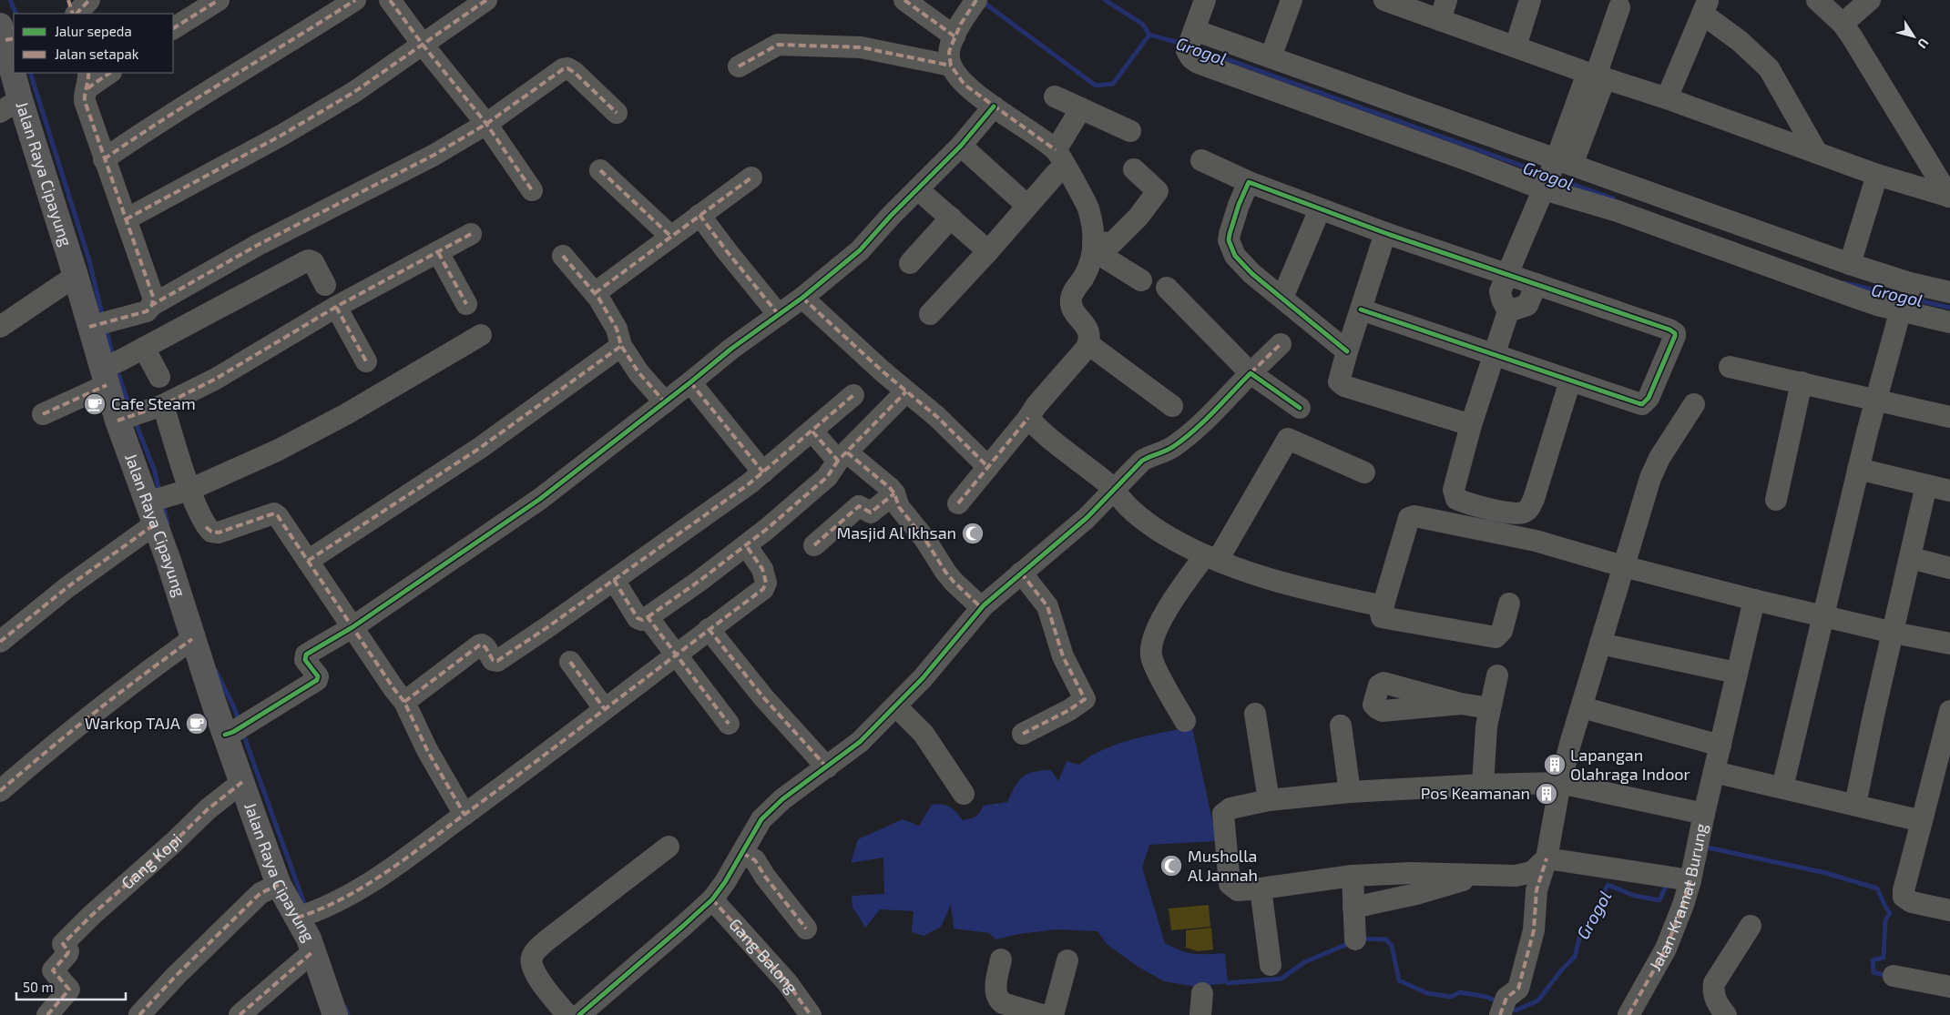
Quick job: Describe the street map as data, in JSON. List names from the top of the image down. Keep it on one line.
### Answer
{"streets":{"main road":["Jalan Raya Cipayung"],"street":["Gang Kopi","Jalan Kramat Burung","Gang Balong"]},"crossings":[["Jalan Raya Cipayung","Gang Kopi"]],"water":["Grogol"],"places":{"cafe":["Cafe Steam","Warkop TAJA"],"mosque":["Masjid Al Ikhsan","Musholla Al Jannah"],"building":["Lapangan Olahraga Indoor","Pos Keamanan"]},"legend":["Jalur sepeda","Jalan setapak"],"scale_bar":"50 m","north":"bottom right"}
